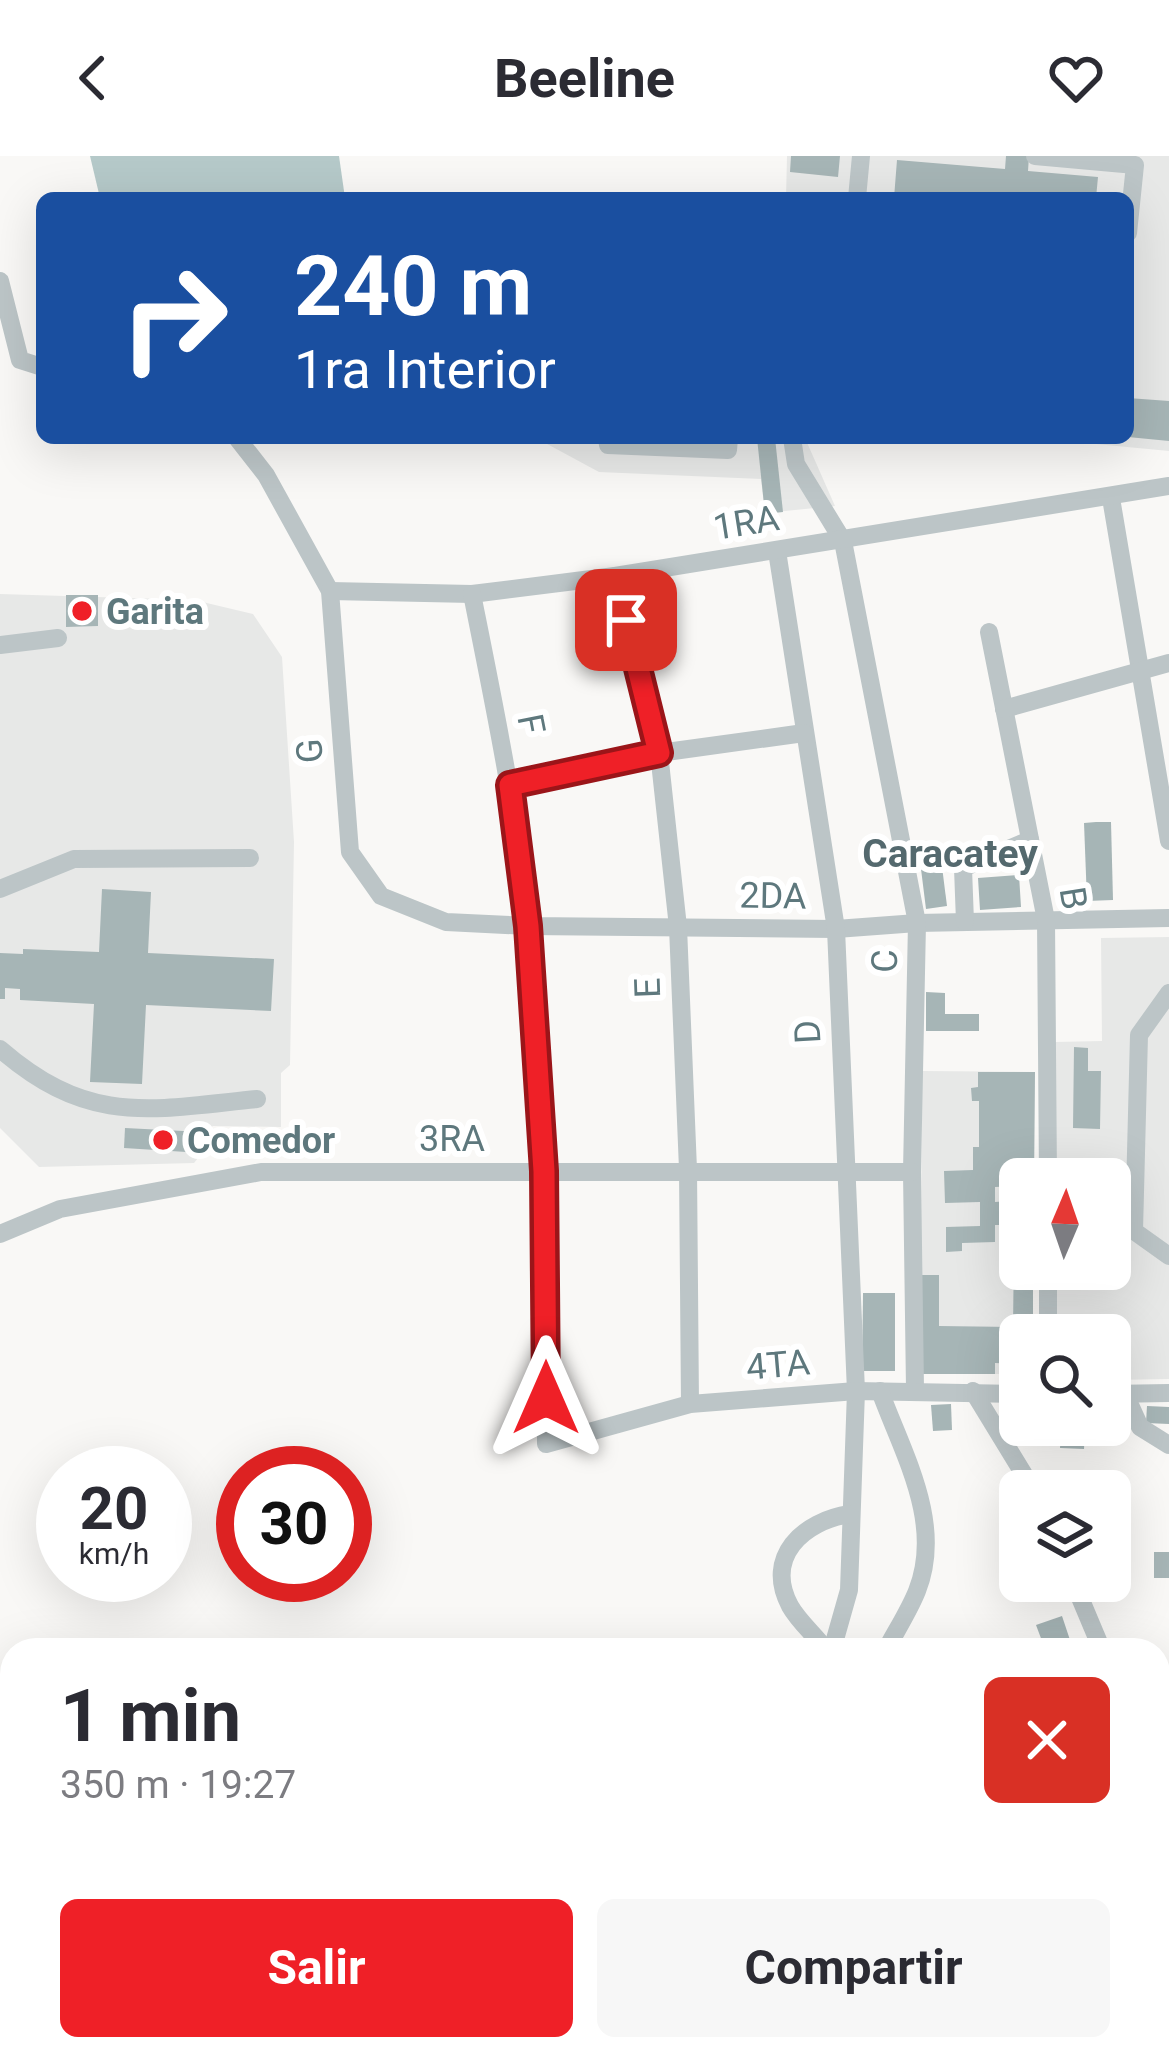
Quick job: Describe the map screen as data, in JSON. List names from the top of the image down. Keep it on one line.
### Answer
{"streets":{"street":["1RA","F","G","2DA","B","C","E","D","3RA","4TA"]},"crossings":[["1RA","F"],["1RA","G"],["1RA","C"],["1RA","E"],["1RA","D"],["F","2DA"],["F","3RA"],["F","4TA"],["G","2DA"],["2DA","B"],["2DA","C"],["2DA","E"],["2DA","D"],["C","3RA"],["C","4TA"],["E","3RA"],["E","4TA"],["D","3RA"],["D","4TA"]],"districts":["Caracatey"],"places":["Garita","Comedor"],"north":"top","page":{"header":"Beeline","turn":["240 m","1ra Interior"],"speed":"20 km/h","limit":"30","heading":["1 min","350 m · 19:27"],"buttons":["Salir","Compartir"]}}
